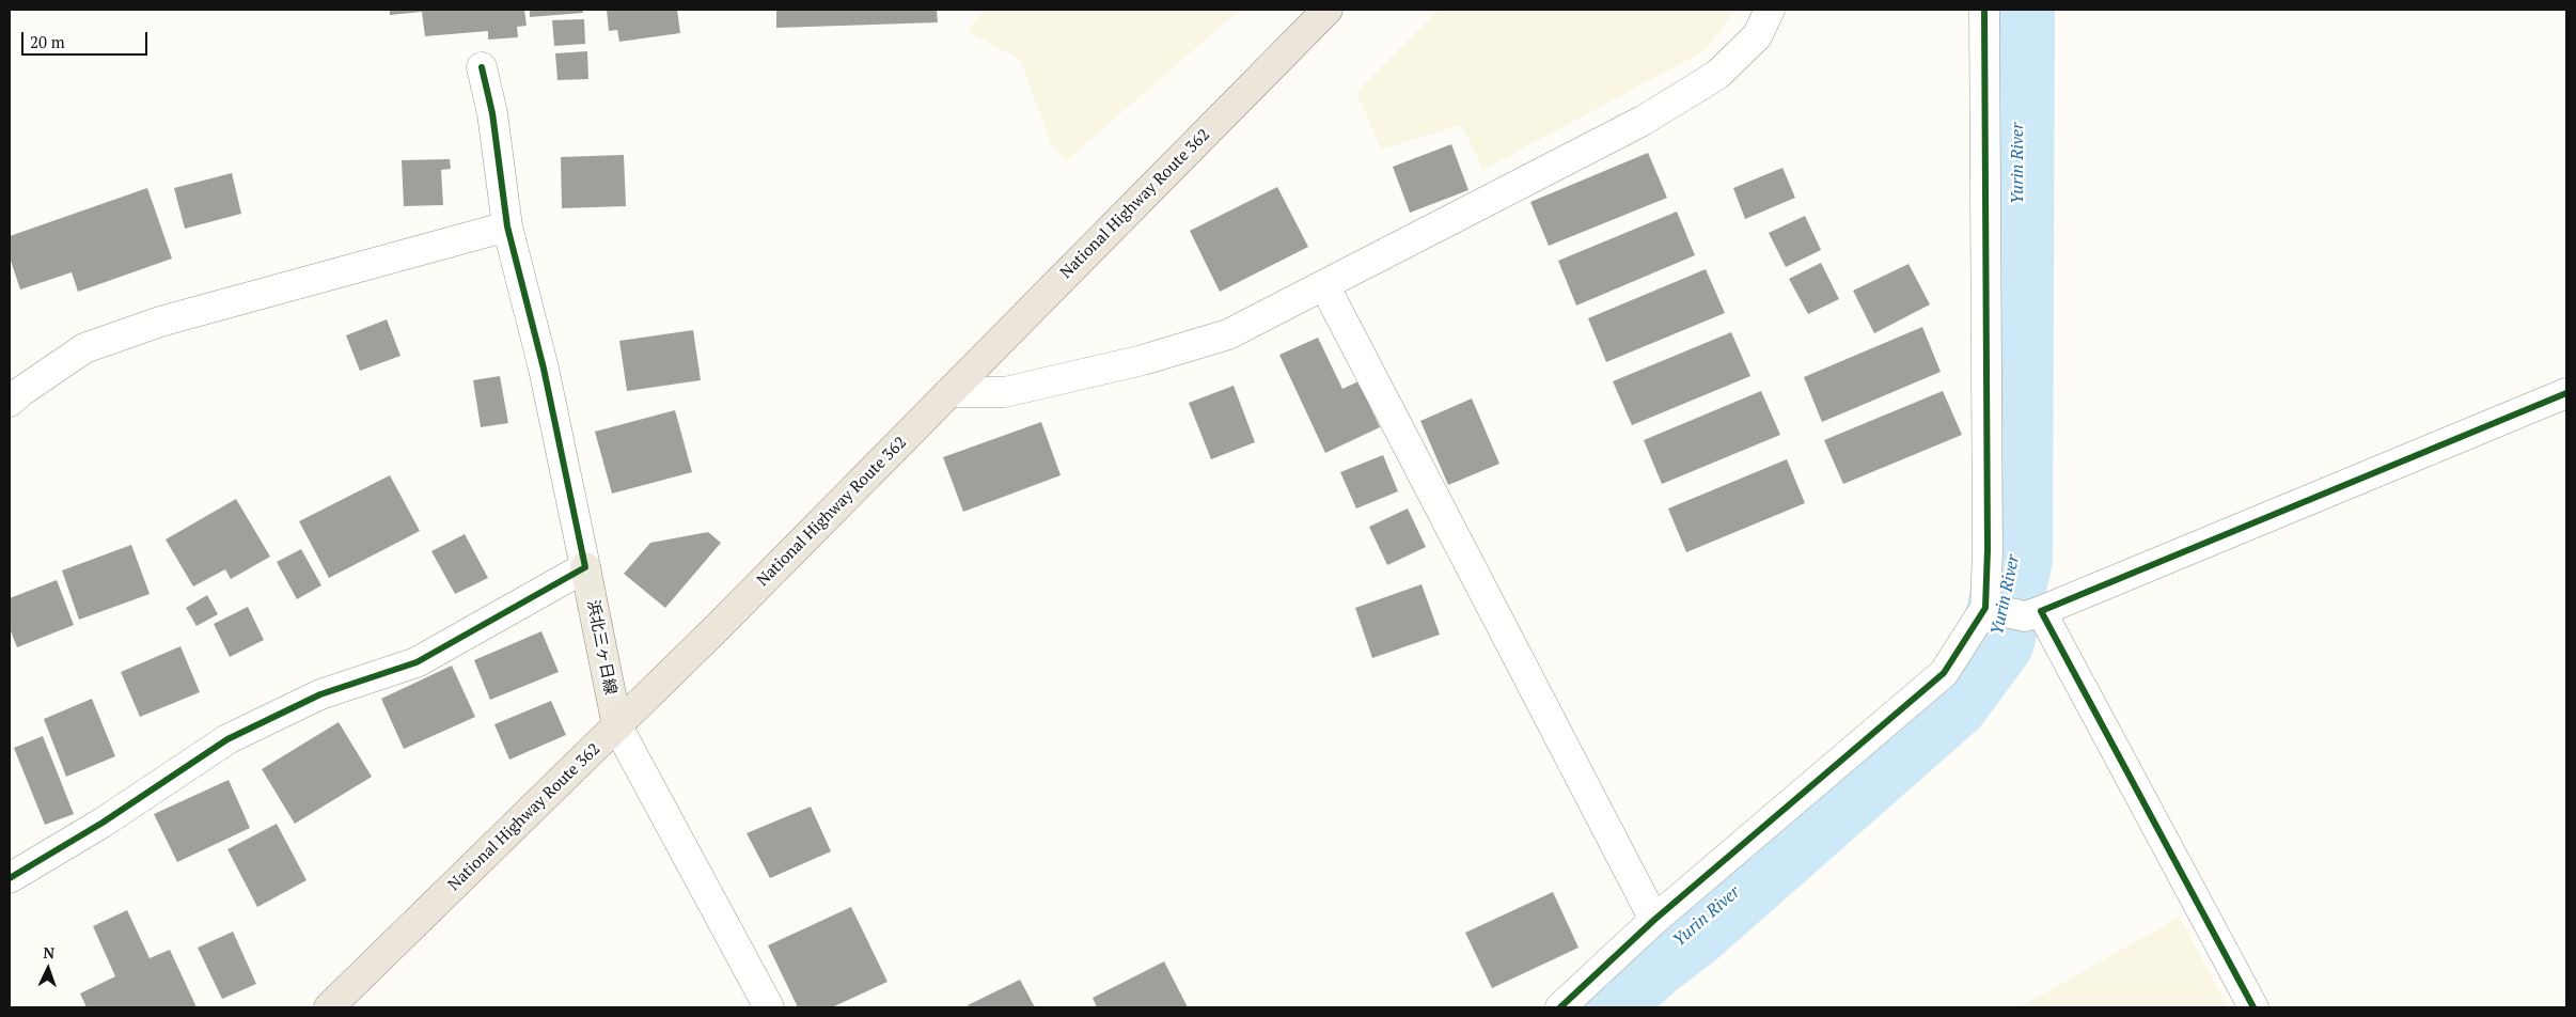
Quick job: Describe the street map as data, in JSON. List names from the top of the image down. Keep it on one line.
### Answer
{"streets":{"highway":["National Highway Route 362"],"main road":["浜北三ヶ日線"]},"crossings":[["National Highway Route 362","浜北三ヶ日線"]],"water":["Yurin River"],"scale_bar":"20 m","north":"top"}
